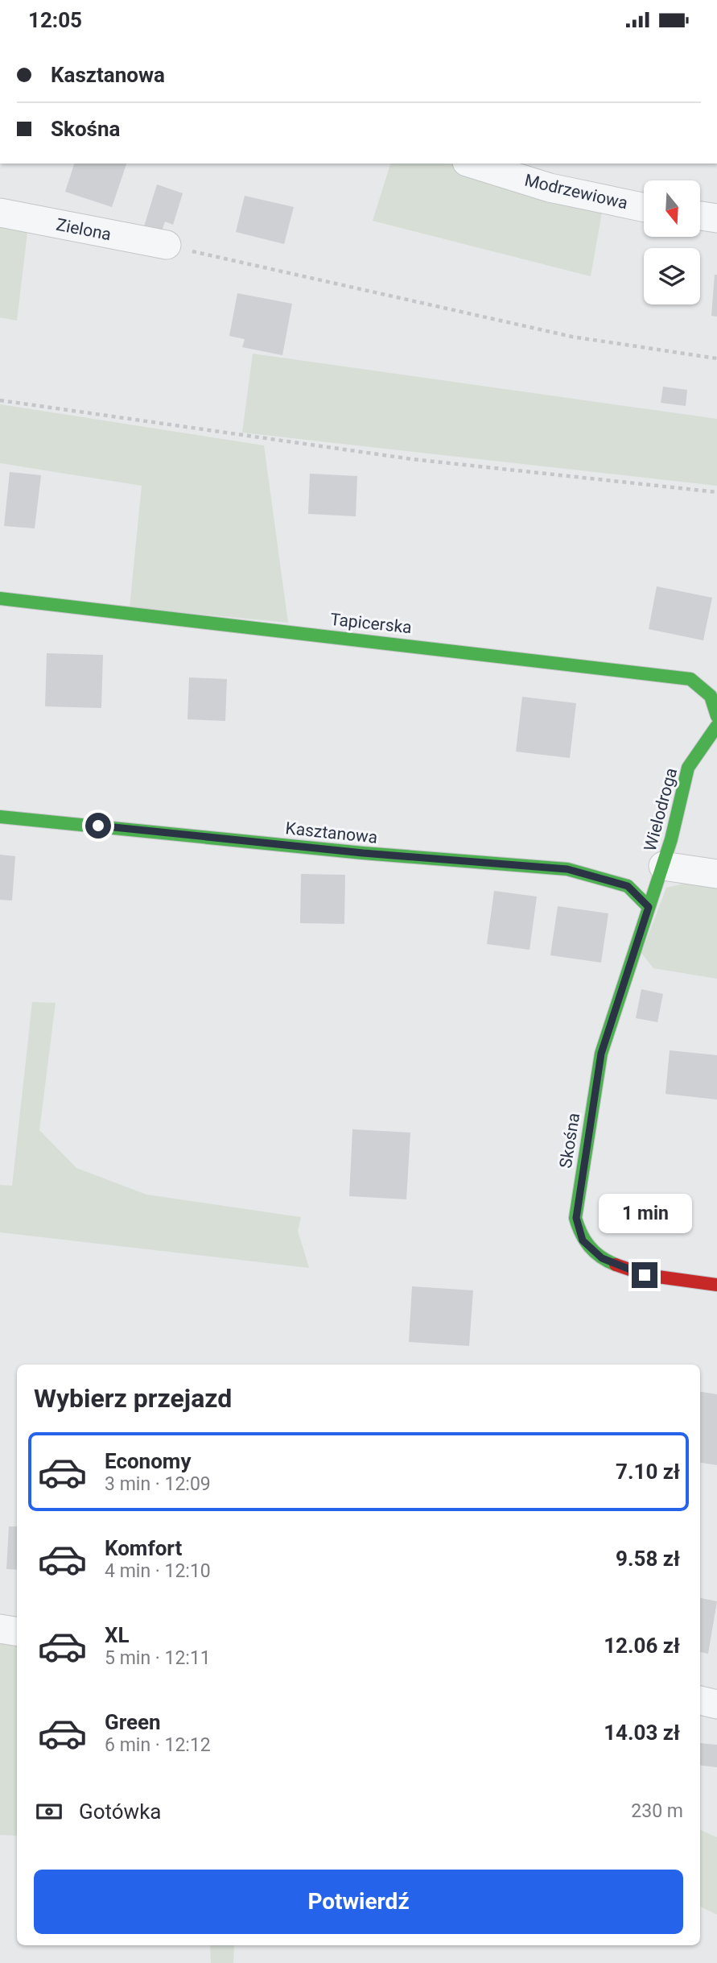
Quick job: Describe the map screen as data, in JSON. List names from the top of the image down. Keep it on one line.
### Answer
{"streets":{"street":["Modrzewiowa","Zielona","Tapicerska","Wielodroga","Kasztanowa","Skośna"]},"crossings":[["Wielodroga","Kasztanowa"],["Wielodroga","Skośna"],["Kasztanowa","Skośna"]],"north":"bottom","page":{"status":"12:05","banner":["Kasztanowa","Skośna"],"bubble":"1 min","heading":"Wybierz przejazd","list":[{"name":"Economy","note":"3 min · 12:09","value":"7.10 zł"},{"name":"Komfort","note":"4 min · 12:10","value":"9.58 zł"},{"name":"XL","note":"5 min · 12:11","value":"12.06 zł"},{"name":"Green","note":"6 min · 12:12","value":"14.03 zł"}],"pay":["Gotówka","230 m"],"buttons":"Potwierdź"}}
